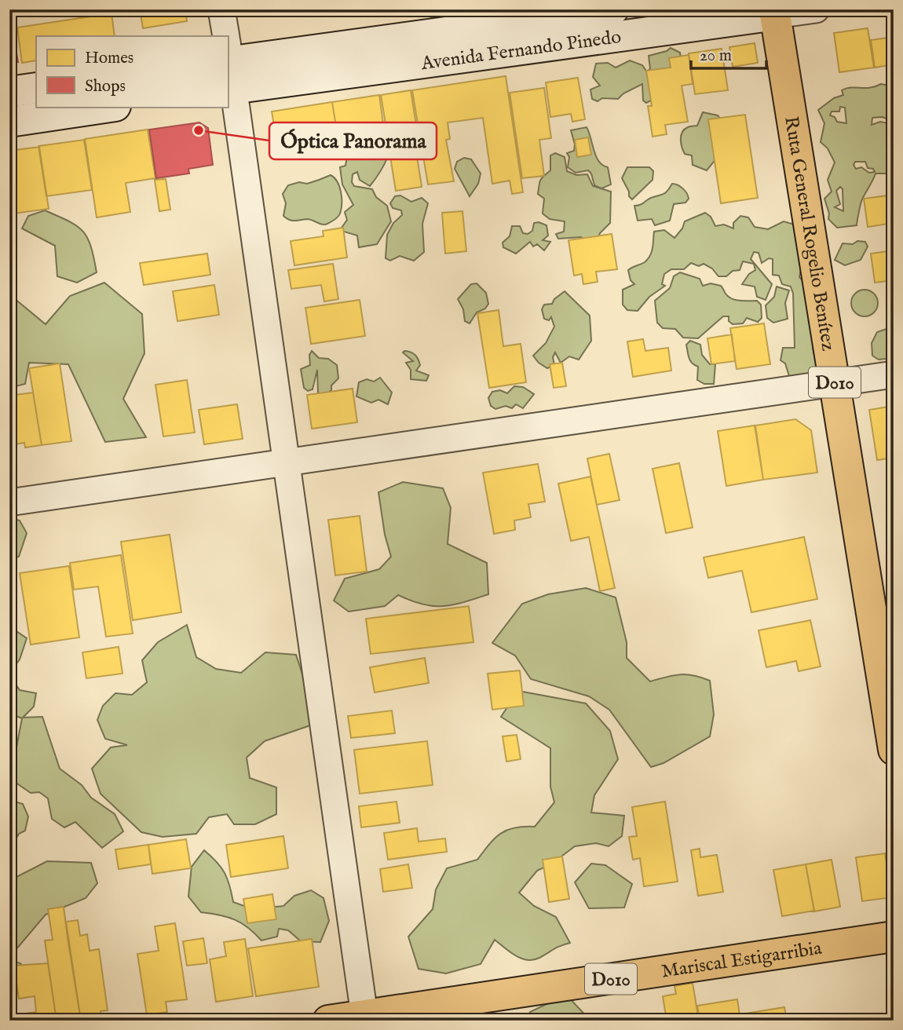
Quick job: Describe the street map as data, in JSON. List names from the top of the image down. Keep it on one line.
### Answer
{"streets":{"main road":["Ruta General Rogelio Benítez","D010","Mariscal Estigarribia"],"street":["Avenida Fernando Pinedo"]},"crossings":[["Avenida Fernando Pinedo","Ruta General Rogelio Benítez"]],"places":["Óptica Panorama"],"legend":["Homes","Shops"],"scale_bar":"20 m"}
